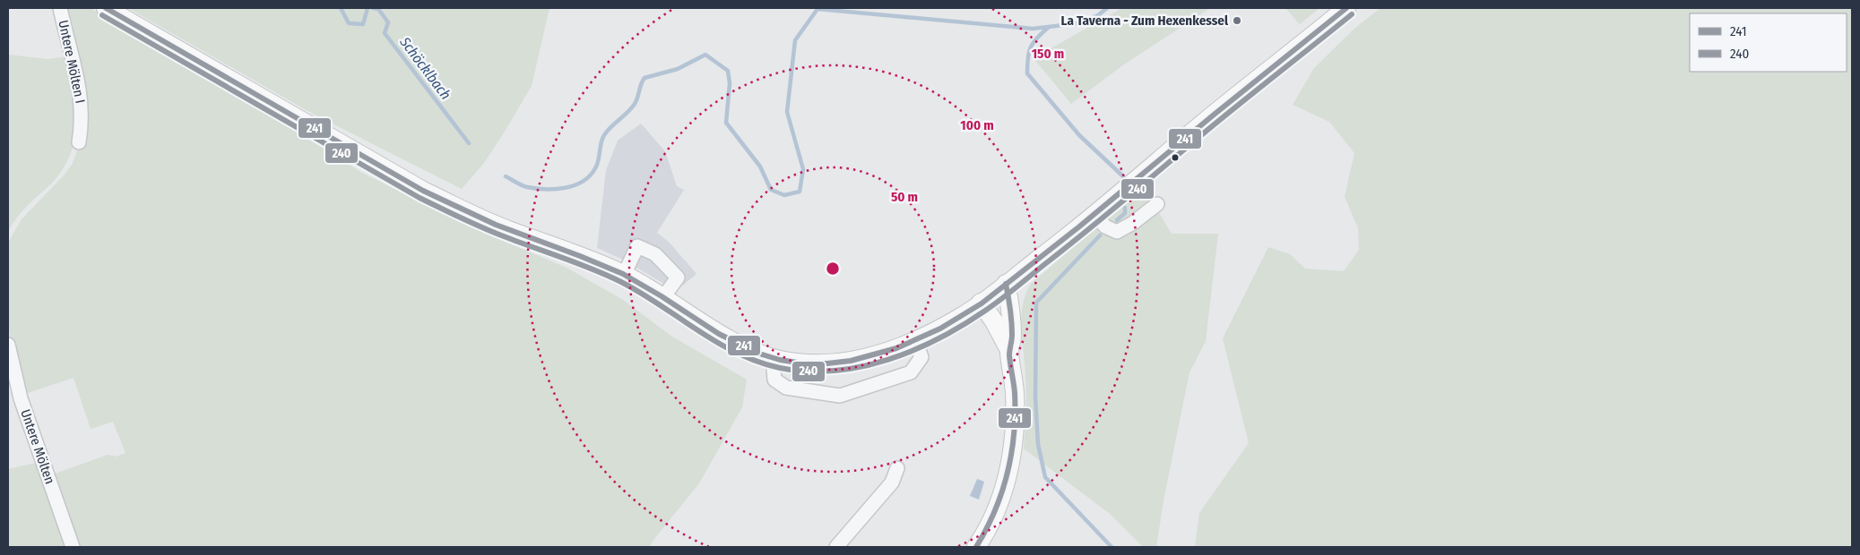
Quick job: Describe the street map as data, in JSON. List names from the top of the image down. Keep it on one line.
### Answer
{"streets":{"street":["Untere Mölten I","Untere Mölten"]},"water":["Schöcklbach"],"places":["La Taverna - Zum Hexenkessel"],"lines":["transit line 241","transit line 240"],"legend":["241","240"],"rings":["150 m","100 m","50 m"]}
